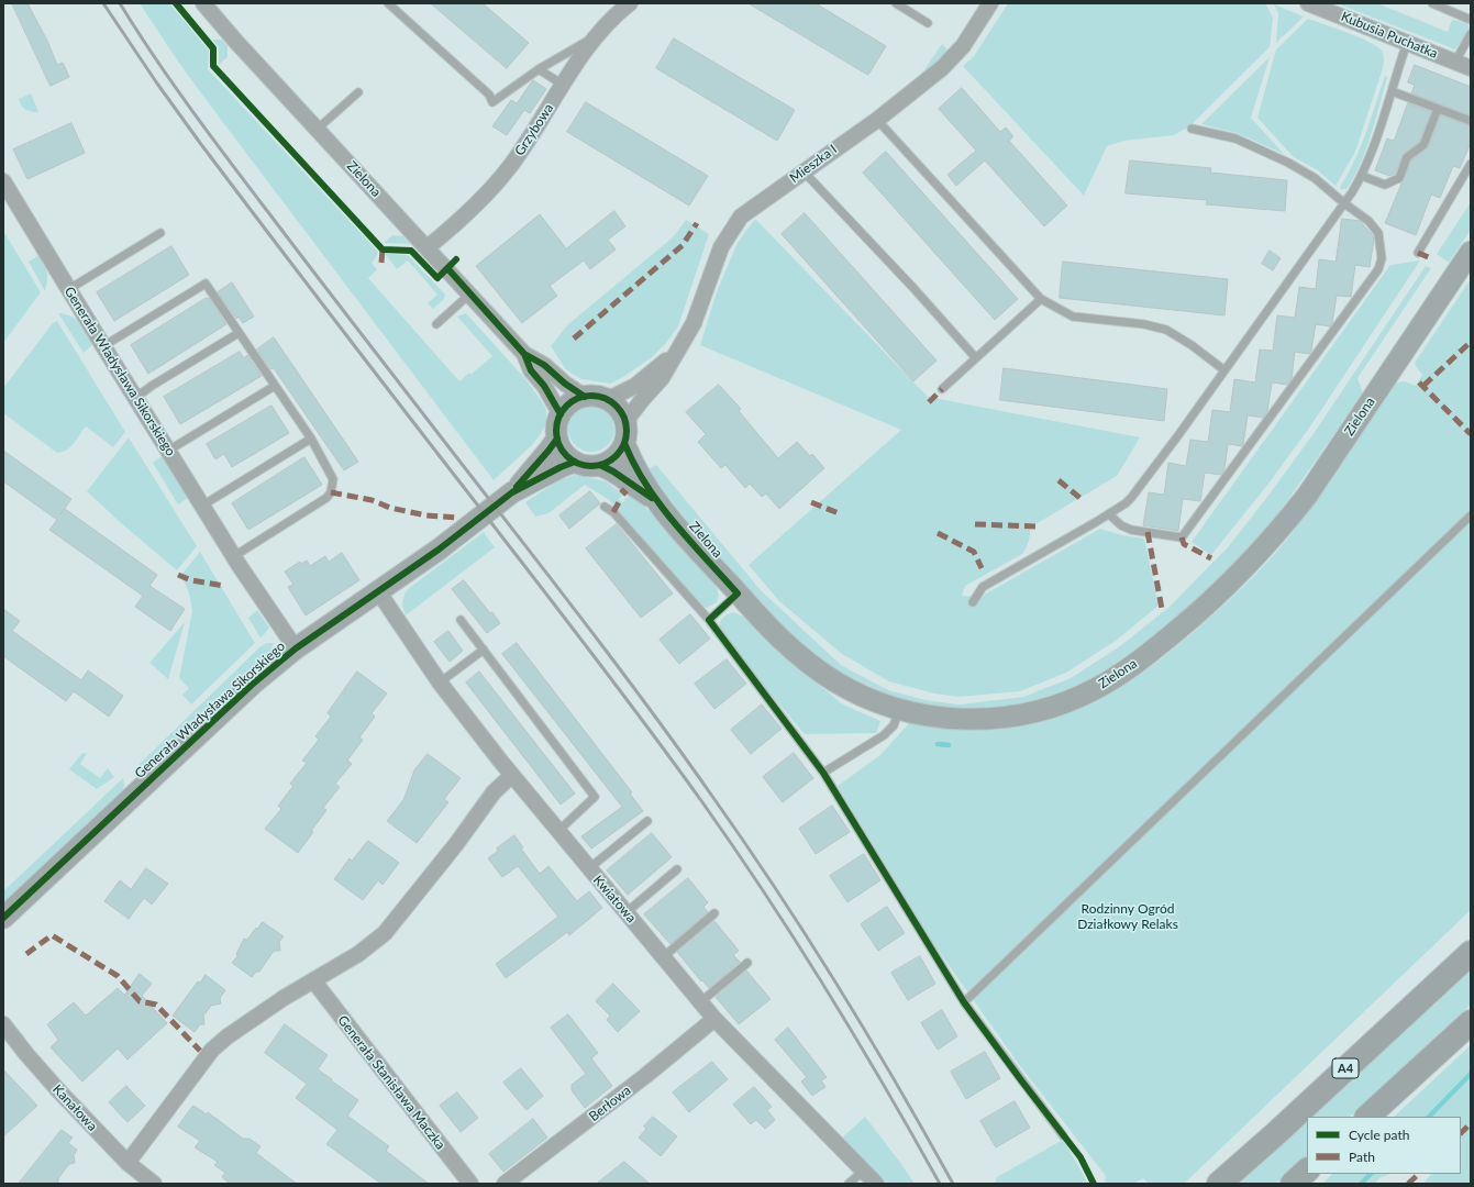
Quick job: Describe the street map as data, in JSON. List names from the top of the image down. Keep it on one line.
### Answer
{"streets":{"highway":["A4"],"main road":["Zielona","Generała Władysława Sikorskiego"],"street":["Kubusia Puchatka","Grzybowa","Mieszka I","Kwiatowa","Generała Stanisława Maczka","Berłowa","Kanałowa"]},"crossings":[["Grzybowa","Zielona"],["Mieszka I","Zielona"],["Mieszka I","Generała Władysława Sikorskiego"],["Zielona","Generała Władysława Sikorskiego"],["Generała Władysława Sikorskiego","Kwiatowa"],["Kwiatowa","Berłowa"]],"parks":["Rodzinny Ogród Działkowy Relaks"],"legend":["Cycle path","Path"]}
